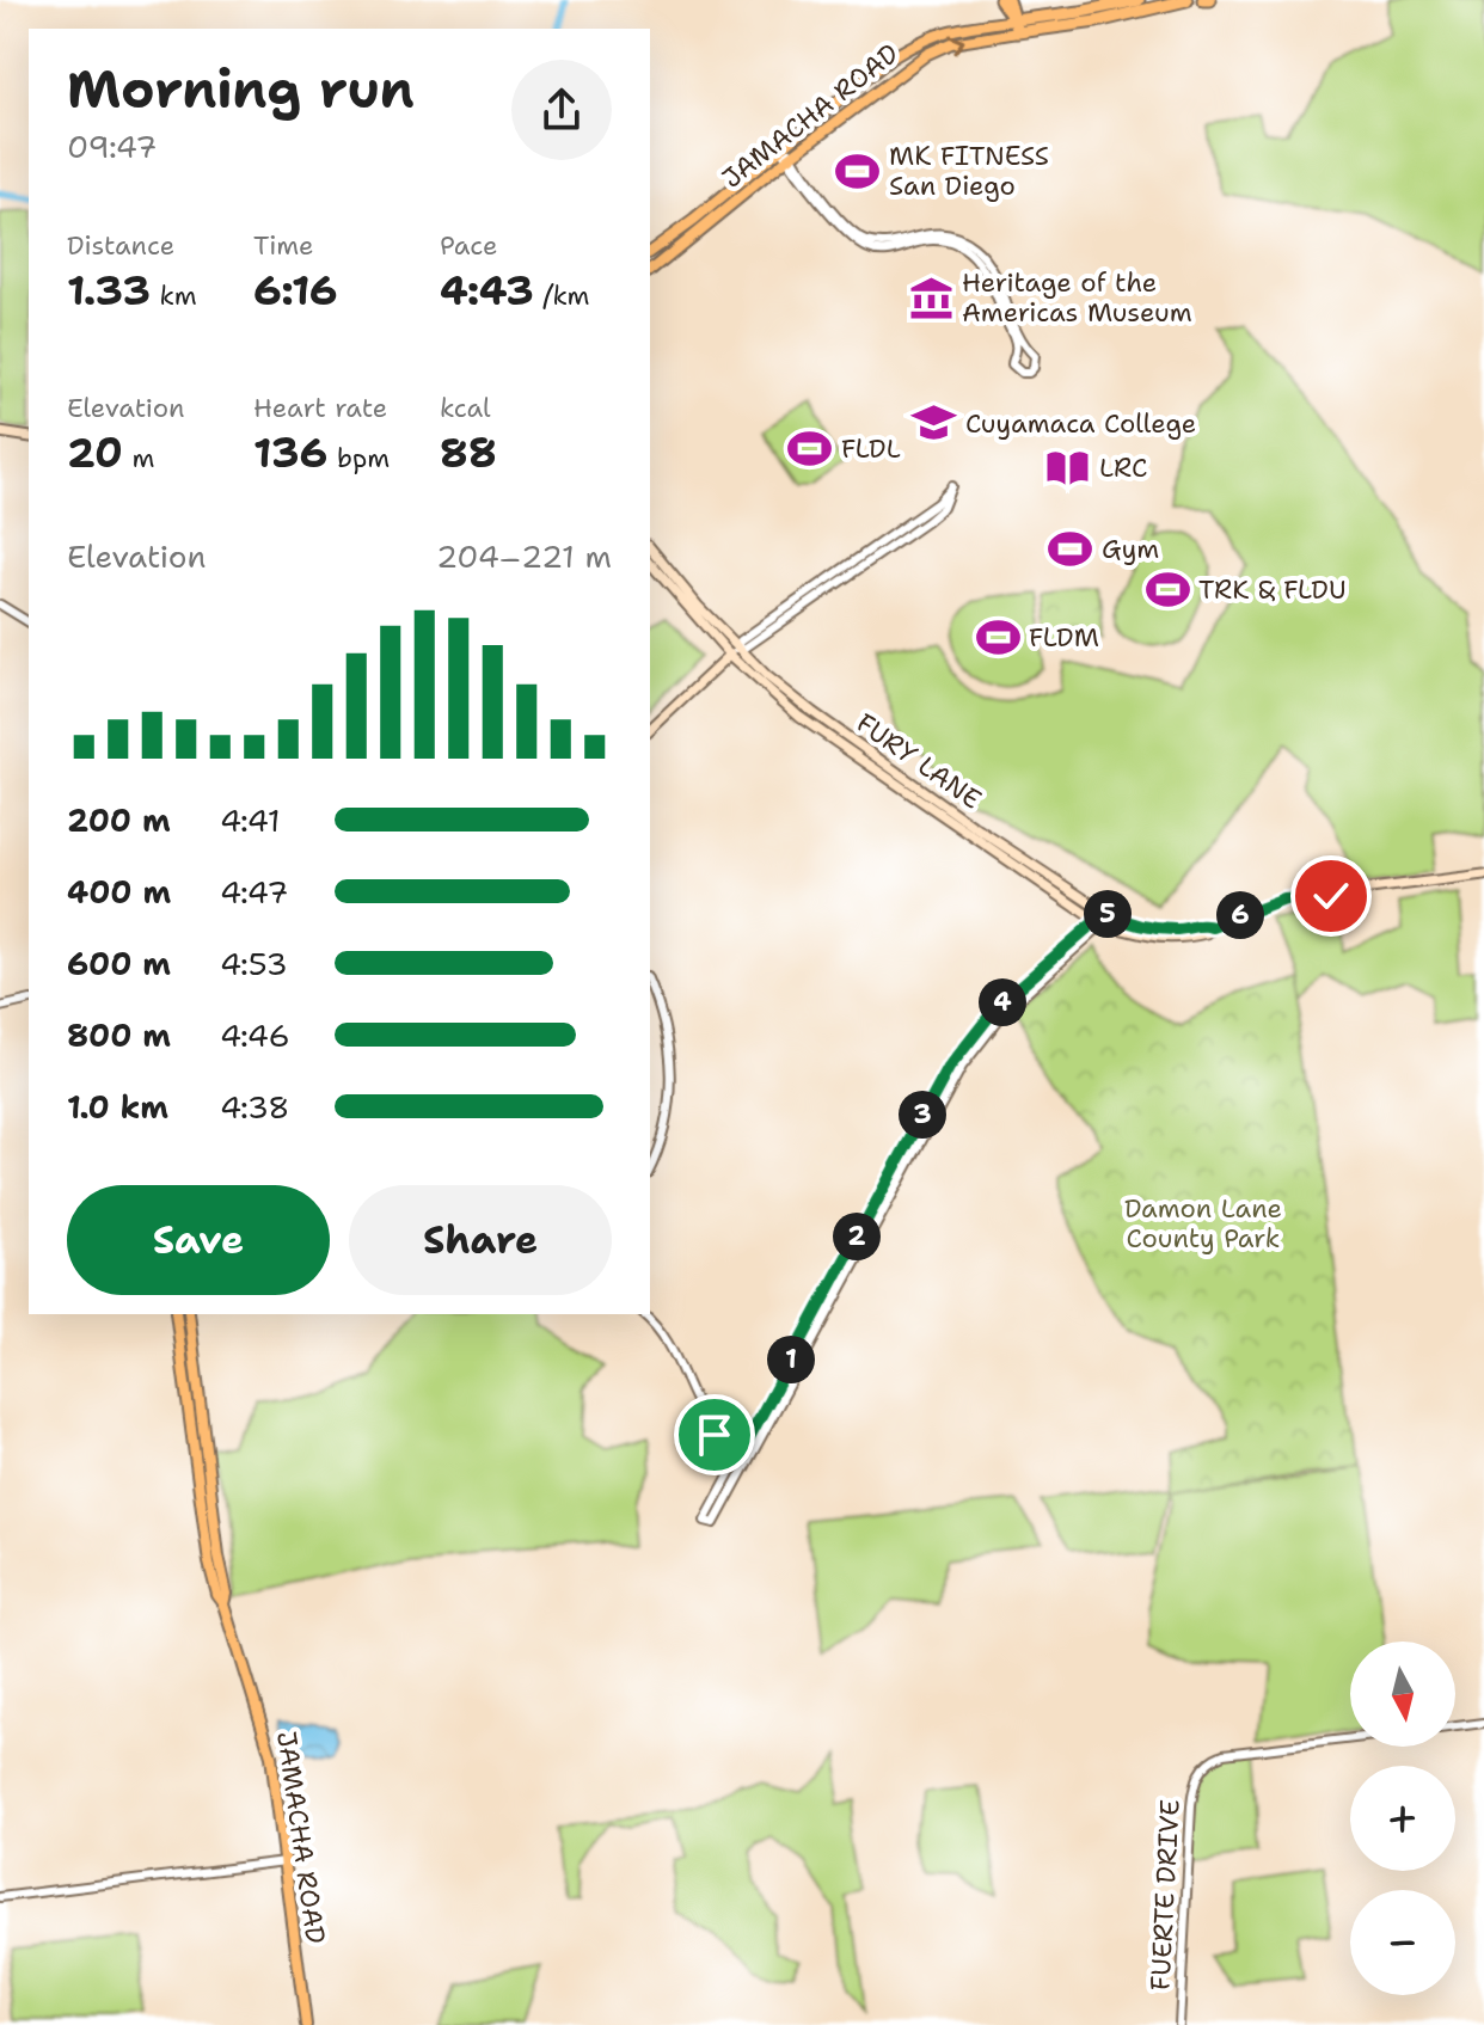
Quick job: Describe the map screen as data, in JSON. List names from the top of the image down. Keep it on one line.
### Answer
{"streets":{"main road":["JAMACHA ROAD","FURY LANE"],"street":["FUERTE DRIVE"]},"parks":["Damon Lane County Park"],"places":{"sports":["MK FITNESS San Diego","FLDL","Gym","TRK & FLDU","FLDM"],"museum":["Heritage of the Americas Museum"],"school or university":["Cuyamaca College"],"library":["LRC"]},"north":"bottom","page":{"heading":["Morning run","09:47"],"stats":[["Distance","1.33 km"],["Time","6:16"],["Pace","4:43 /km"],["Elevation","20 m"],["Heart rate","136 bpm"],["kcal","88"]],"chart":["Elevation","204–221 m"],"list":[{"name":"200 m","note":"4:41"},{"name":"400 m","note":"4:47"},{"name":"600 m","note":"4:53"},{"name":"800 m","note":"4:46"},{"name":"1.0 km","note":"4:38"}],"pins":["5","6","4","3","2","1"],"buttons":["Save","Share"],"map_buttons":["+","−"]}}
